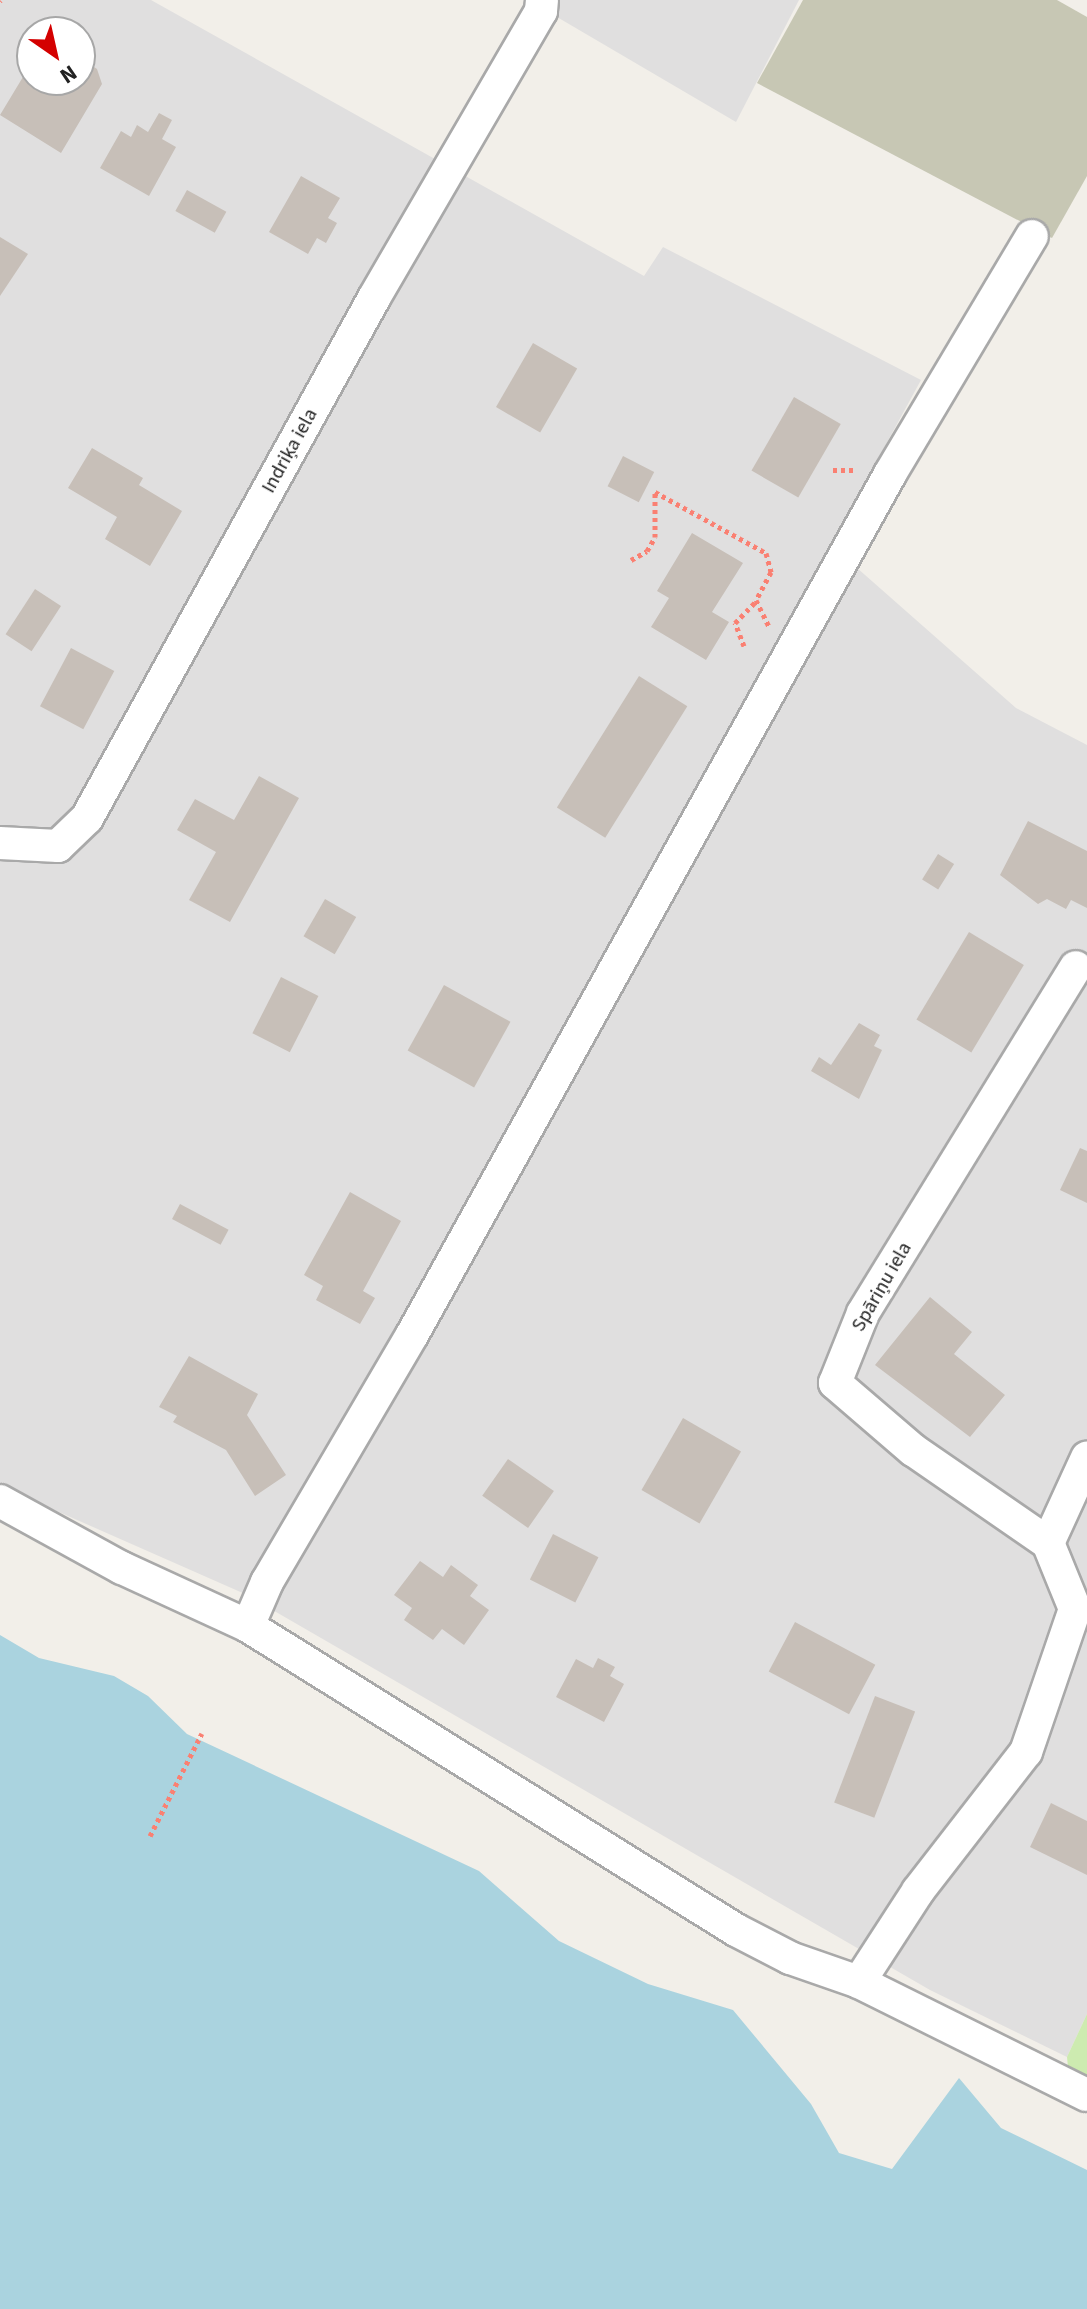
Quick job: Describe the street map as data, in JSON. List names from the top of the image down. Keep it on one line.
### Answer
{"streets":{"street":["Indriķa iela","Spāriņu iela"]},"north":"bottom right"}
